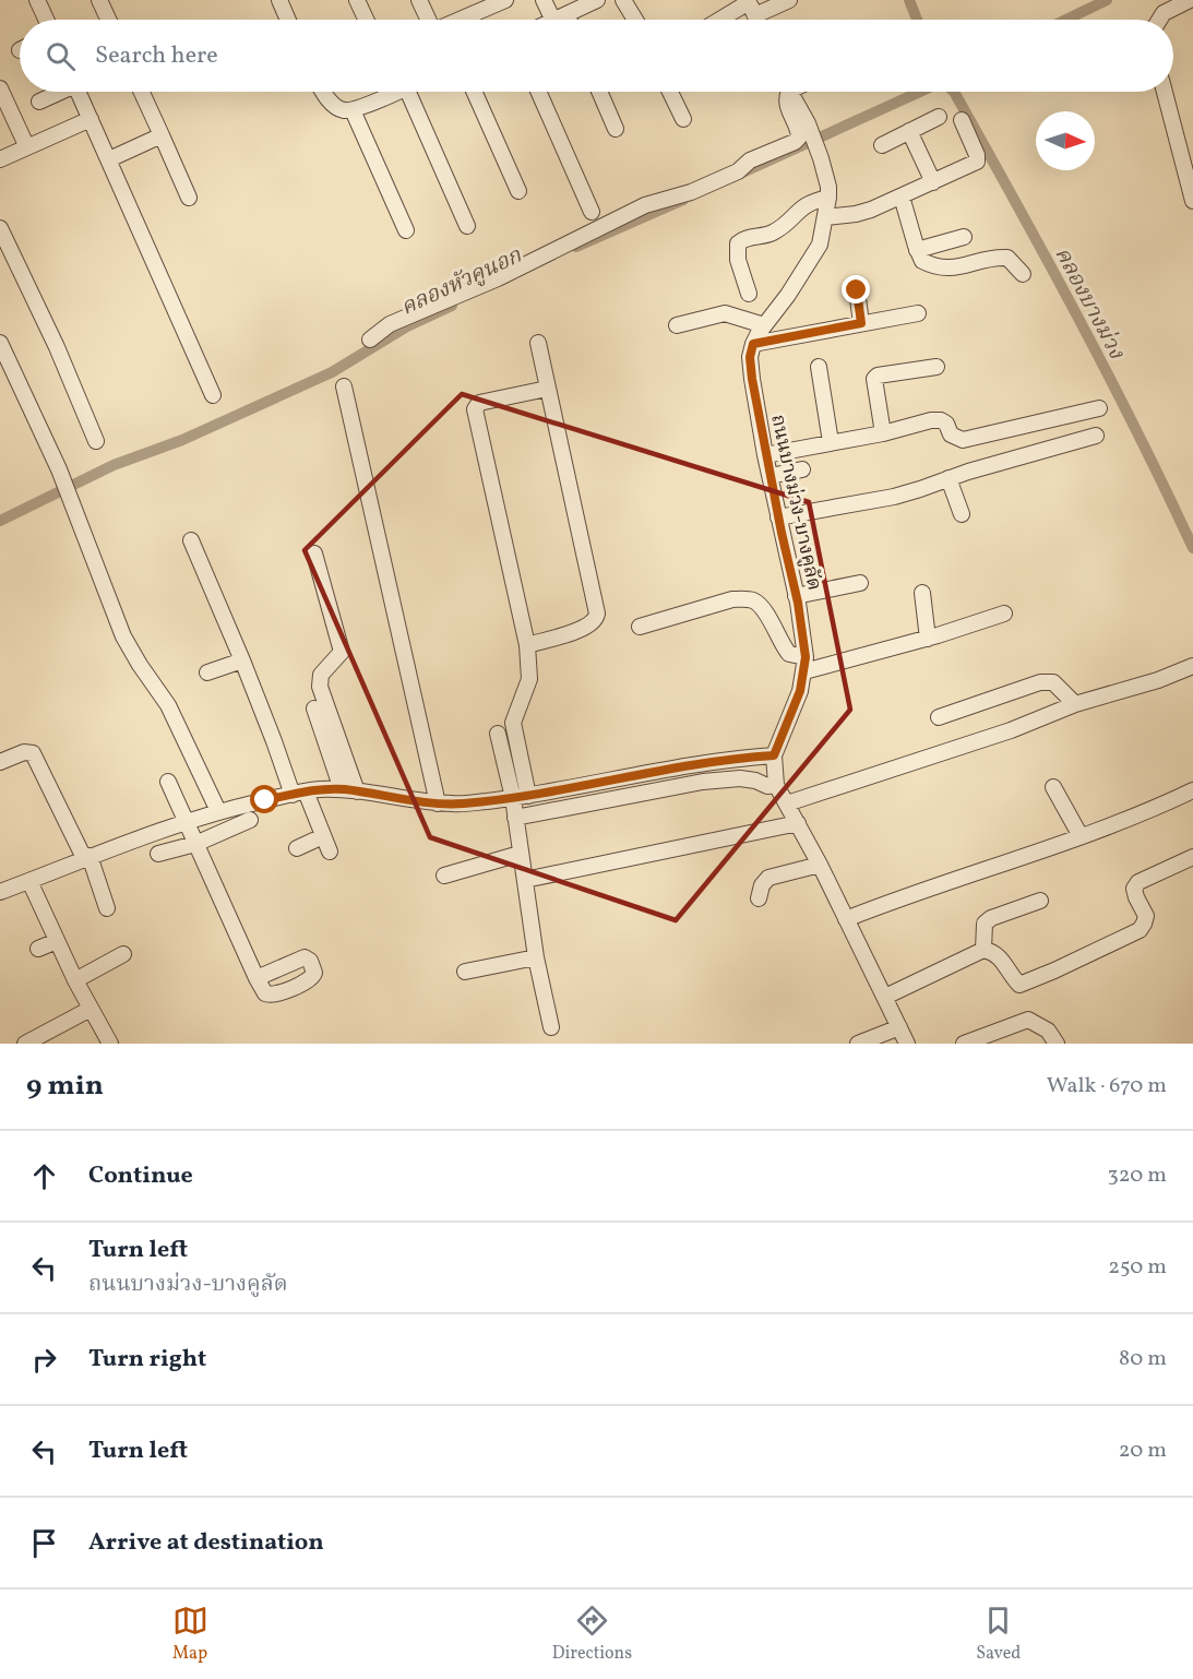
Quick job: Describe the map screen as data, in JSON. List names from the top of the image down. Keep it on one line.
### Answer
{"streets":{"street":["ถนนบางม่วง-บางคูลัด"]},"water":["คลองหัวคูนอก","คลองบางม่วง"],"north":"right","page":{"search":"Search here","heading":["9 min","Walk · 670 m"],"list":[["Continue","320 m"],["Turn left","ถนนบางม่วง-บางคูลัด","250 m"],["Turn right","80 m"],["Turn left","20 m"],"Arrive at destination"],"nav":["Map","Directions","Saved"]}}
